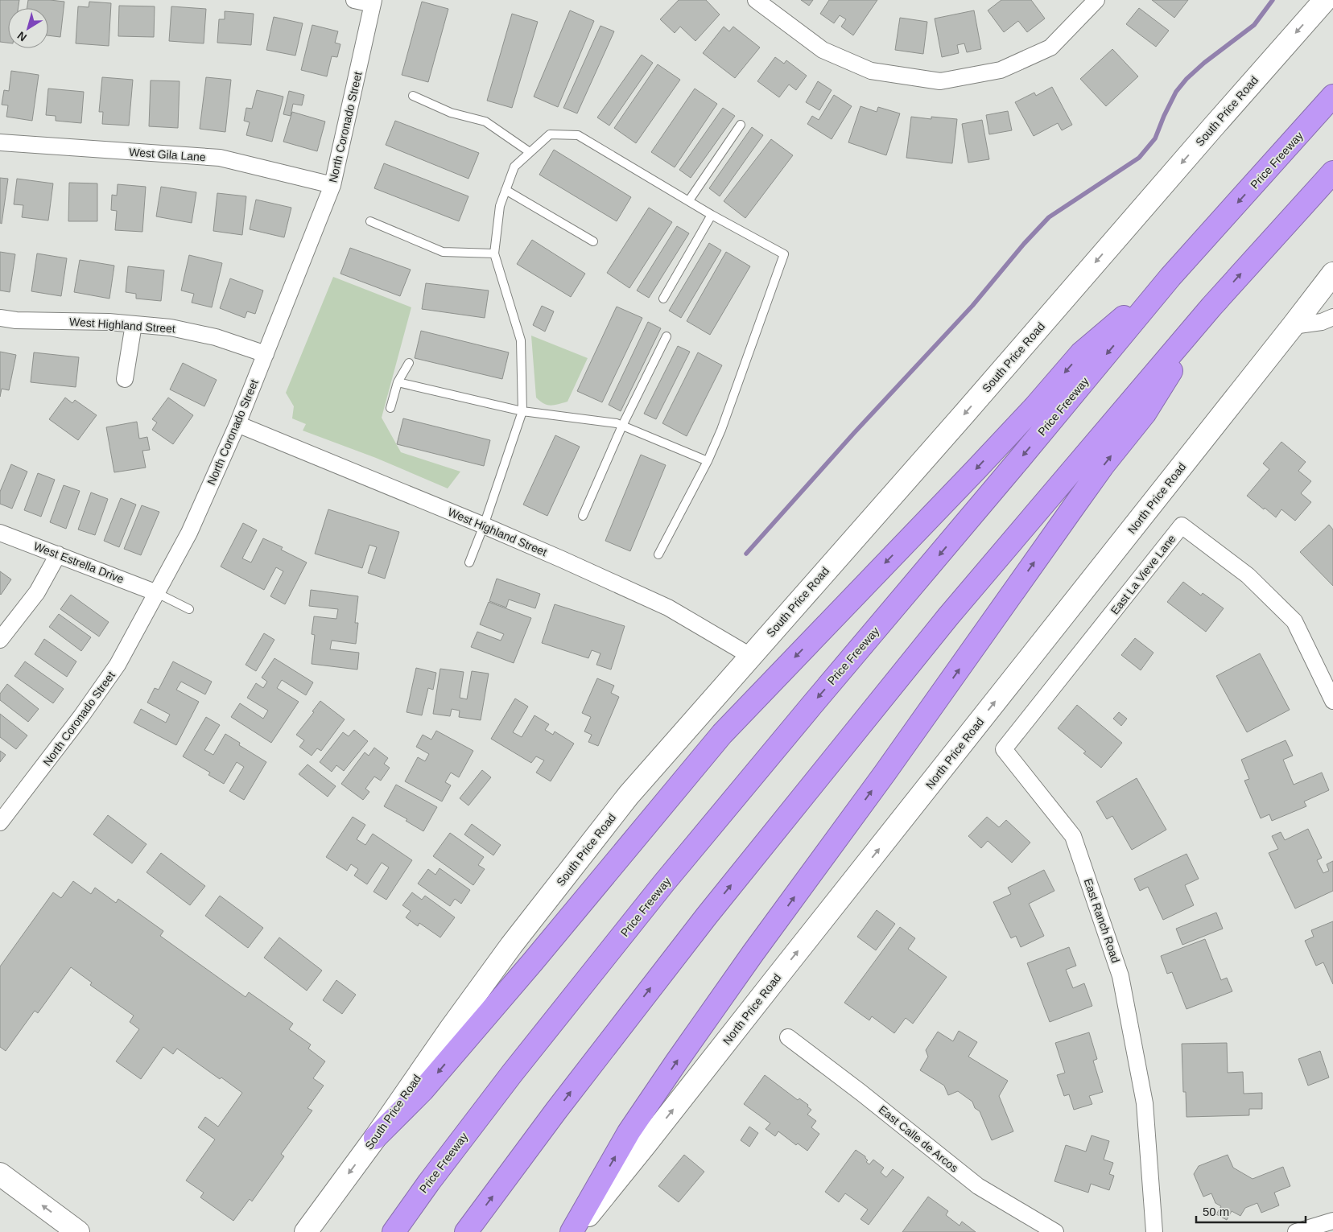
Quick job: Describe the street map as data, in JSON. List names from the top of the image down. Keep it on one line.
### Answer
{"streets":{"highway":["Price Freeway"],"main road":["South Price Road","North Price Road"],"street":["North Coronado Street","West Gila Lane","West Highland Street","West Estrella Drive","East La Vieve Lane","East Ranch Road","East Calle de Arcos"]},"crossings":[["South Price Road","West Highland Street"],["North Coronado Street","West Gila Lane"],["North Coronado Street","West Highland Street"],["North Coronado Street","West Estrella Drive"],["East La Vieve Lane","East Ranch Road"]],"one_way":["South Price Road","North Price Road"],"scale_bar":"50 m","north":"bottom left"}
